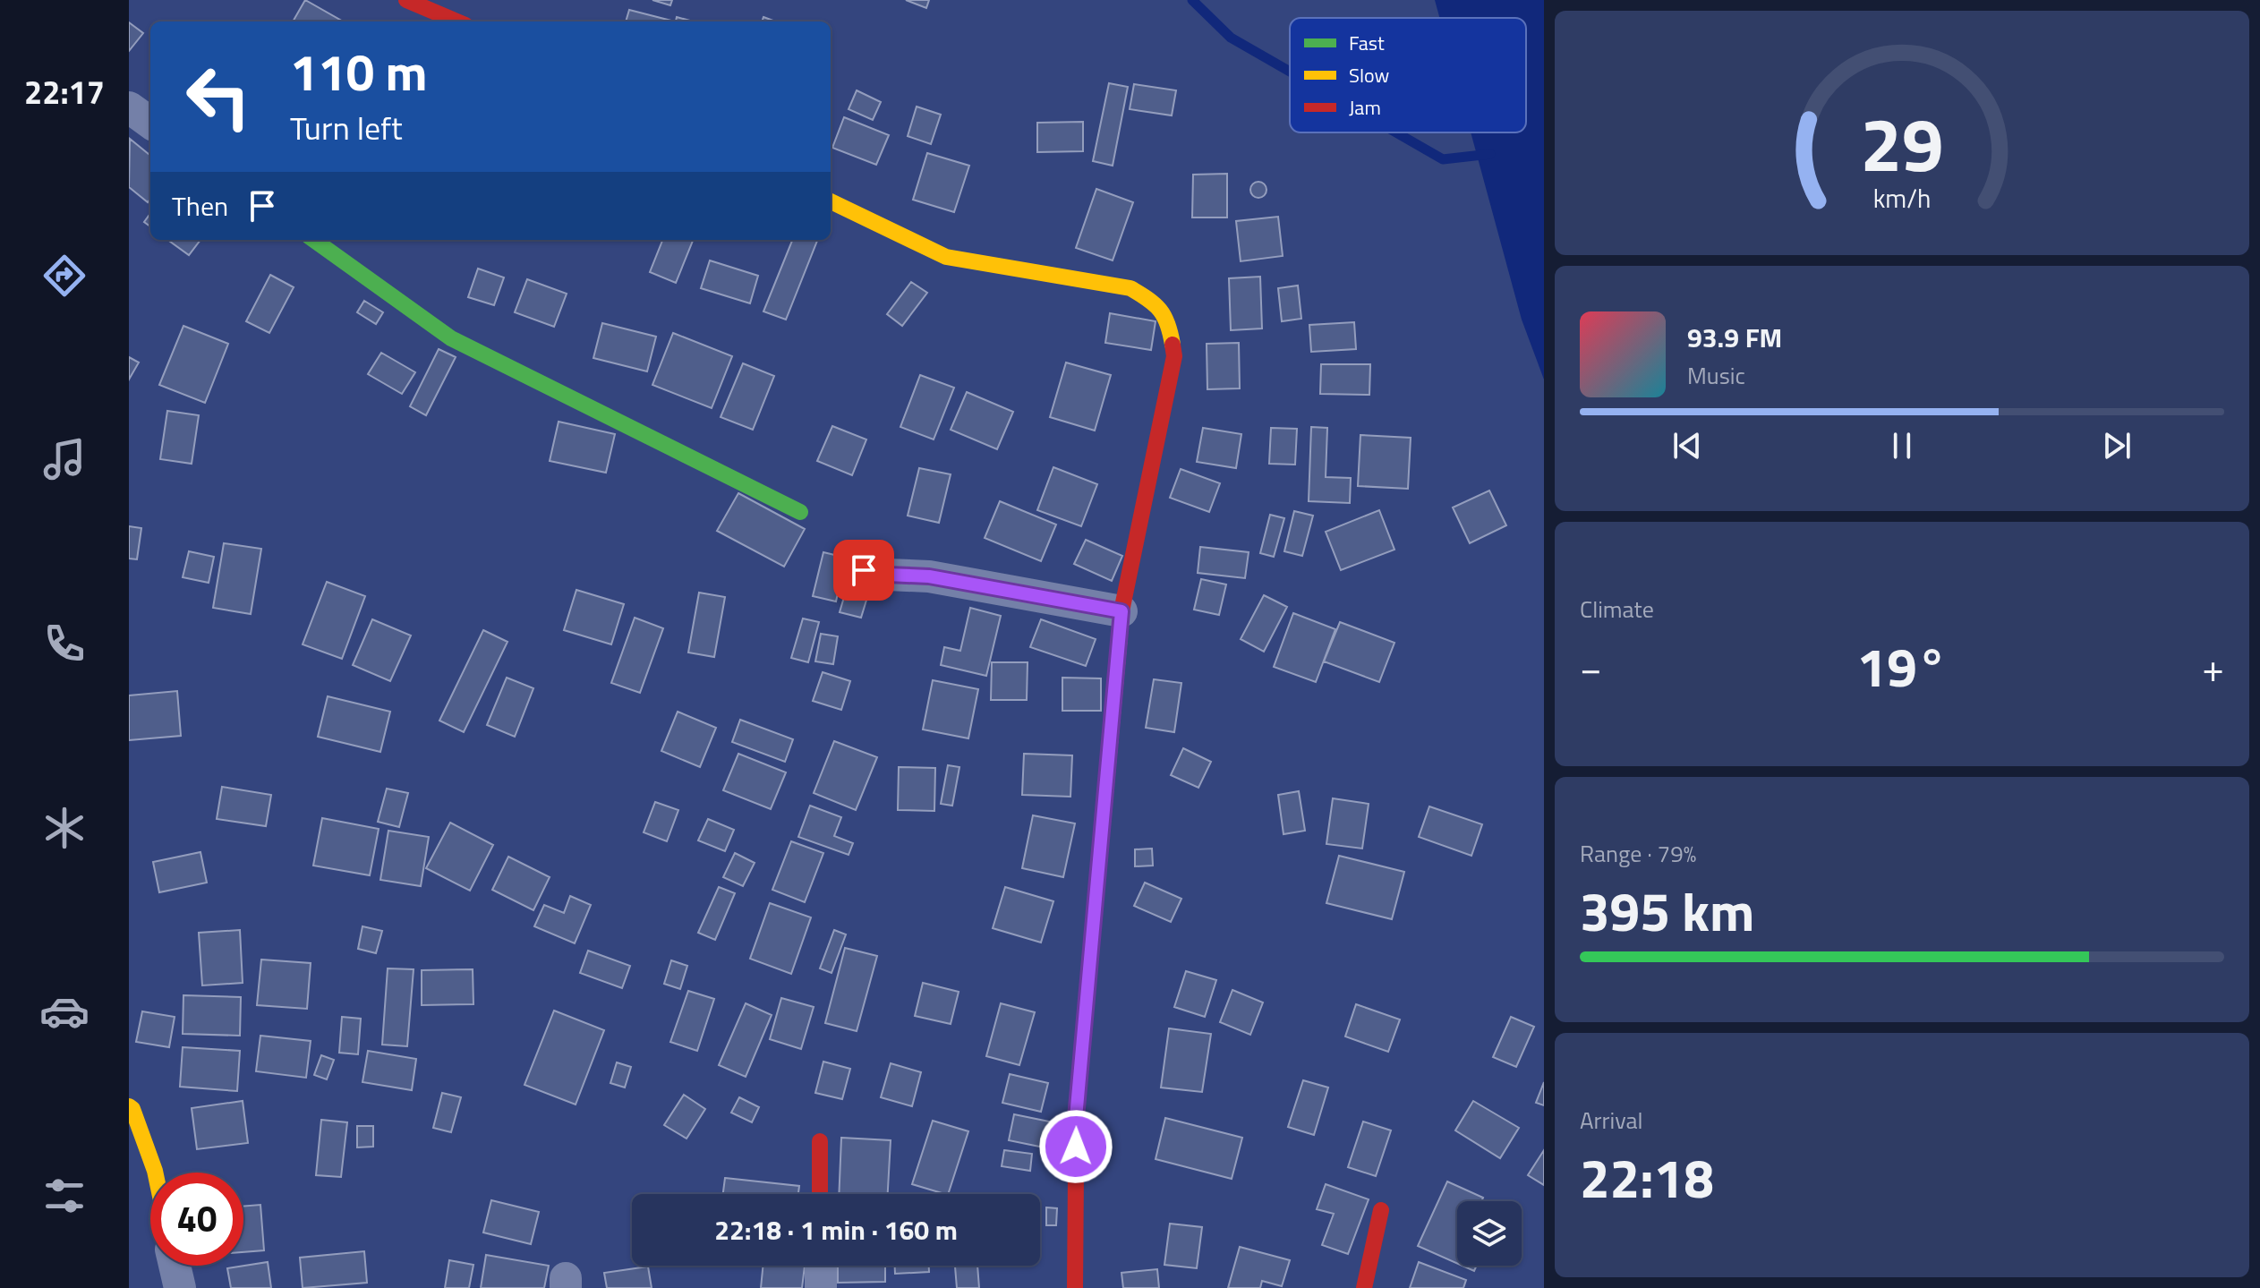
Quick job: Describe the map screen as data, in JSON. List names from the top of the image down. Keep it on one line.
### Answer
{"legend":["Fast","Slow","Jam"],"page":{"tabs":"22:17","turn":["110 m","Turn left"],"then":"Then","song":["93.9 FM","Music"],"tile":["Climate",["Range · 79%","395 km"],["Arrival","22:18"]],"heat":["−","19°","+"],"limit":"40","trip":"22:18 · 1 min · 160 m","gauge":["29","km/h"]}}
